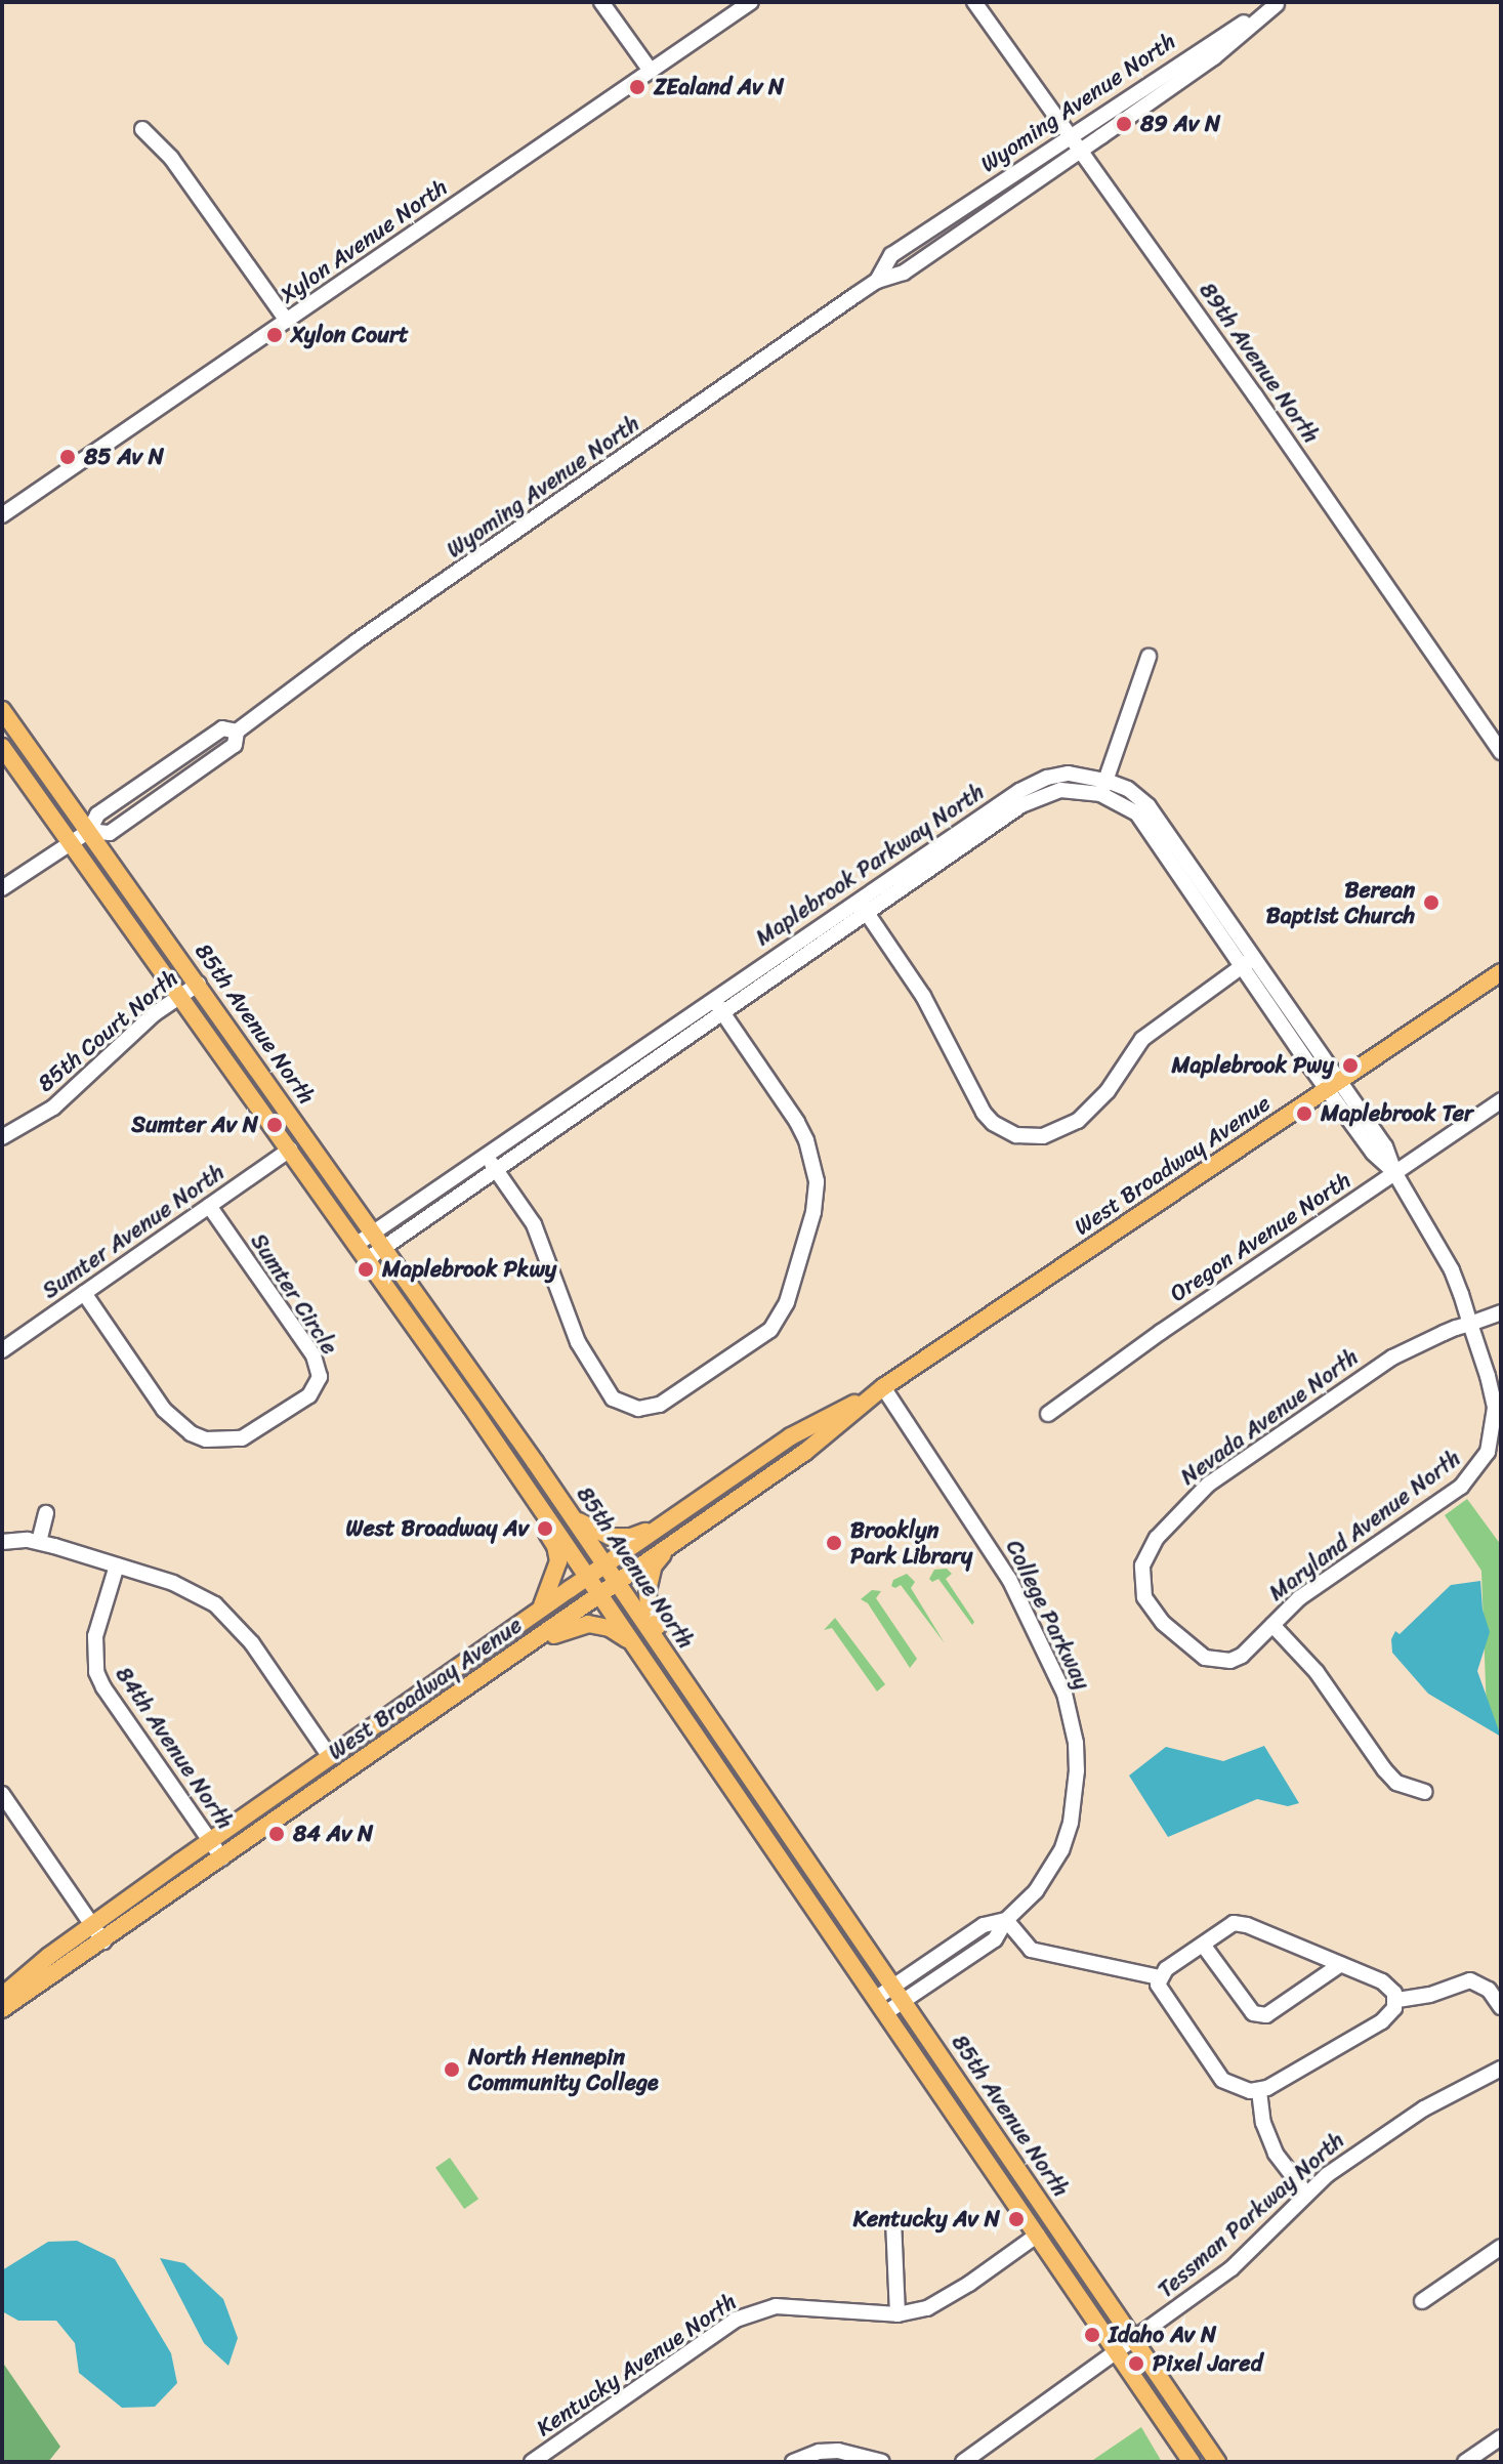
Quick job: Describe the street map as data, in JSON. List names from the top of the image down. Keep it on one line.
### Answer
{"streets":{"main road":["85th Avenue North","West Broadway Avenue"],"street":["Wyoming Avenue North","Xylon Avenue North","89th Avenue North","Maplebrook Parkway North","85th Court North","Sumter Avenue North","Oregon Avenue North","Sumter Circle","Nevada Avenue North","Maryland Avenue North","College Parkway","84th Avenue North","Tessman Parkway North","Kentucky Avenue North"]},"crossings":[["Wyoming Avenue North","89th Avenue North"],["Wyoming Avenue North","85th Avenue North"],["Maplebrook Parkway North","85th Avenue North"],["Maplebrook Parkway North","West Broadway Avenue"],["Maplebrook Parkway North","Oregon Avenue North"],["Maplebrook Parkway North","Maryland Avenue North"],["85th Avenue North","85th Court North"],["85th Avenue North","West Broadway Avenue"],["85th Avenue North","Sumter Avenue North"],["85th Avenue North","College Parkway"],["85th Avenue North","Tessman Parkway North"],["85th Avenue North","Kentucky Avenue North"],["West Broadway Avenue","College Parkway"],["West Broadway Avenue","84th Avenue North"],["Sumter Avenue North","Sumter Circle"],["Oregon Avenue North","Maryland Avenue North"],["Nevada Avenue North","Maryland Avenue North"]],"places":["ZEaland Av N","89 Av N","Xylon Court","85 Av N","Berean Baptist Church","Maplebrook Pwy","Maplebrook Ter","Sumter Av N","Maplebrook Pkwy","West Broadway Av","Brooklyn Park Library","84 Av N","North Hennepin Community College","Kentucky Av N","Idaho Av N","Pixel Jared"]}
